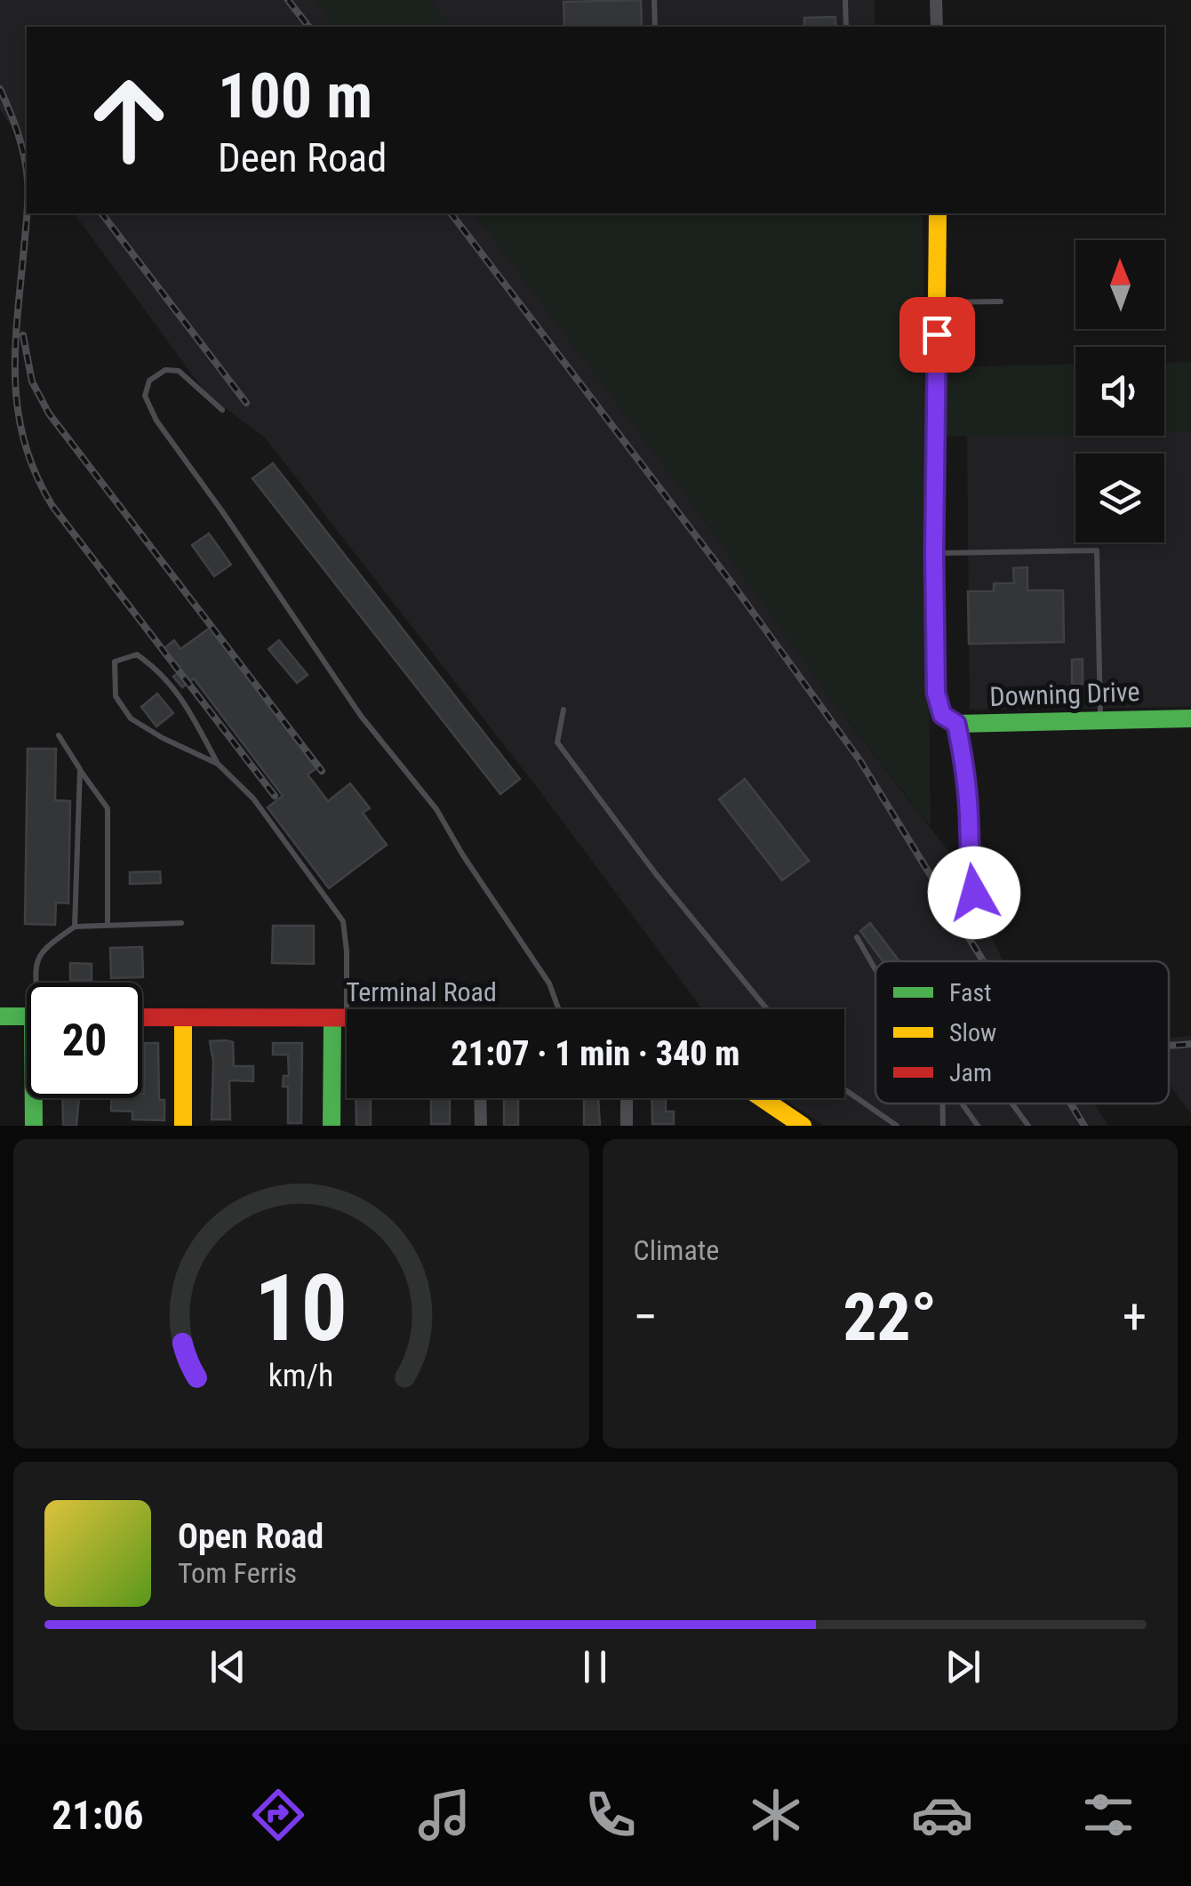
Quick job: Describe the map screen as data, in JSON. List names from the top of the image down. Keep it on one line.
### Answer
{"streets":{"street":["Downing Drive","Terminal Road"]},"legend":["Fast","Slow","Jam"],"north":"top","page":{"turn":["100 m","Deen Road"],"limit":"20","trip":"21:07 · 1 min · 340 m","tile":"Climate","heat":["−","22°","+"],"song":["Open Road","Tom Ferris"],"tabs":"21:06","gauge":["10","km/h"]}}
